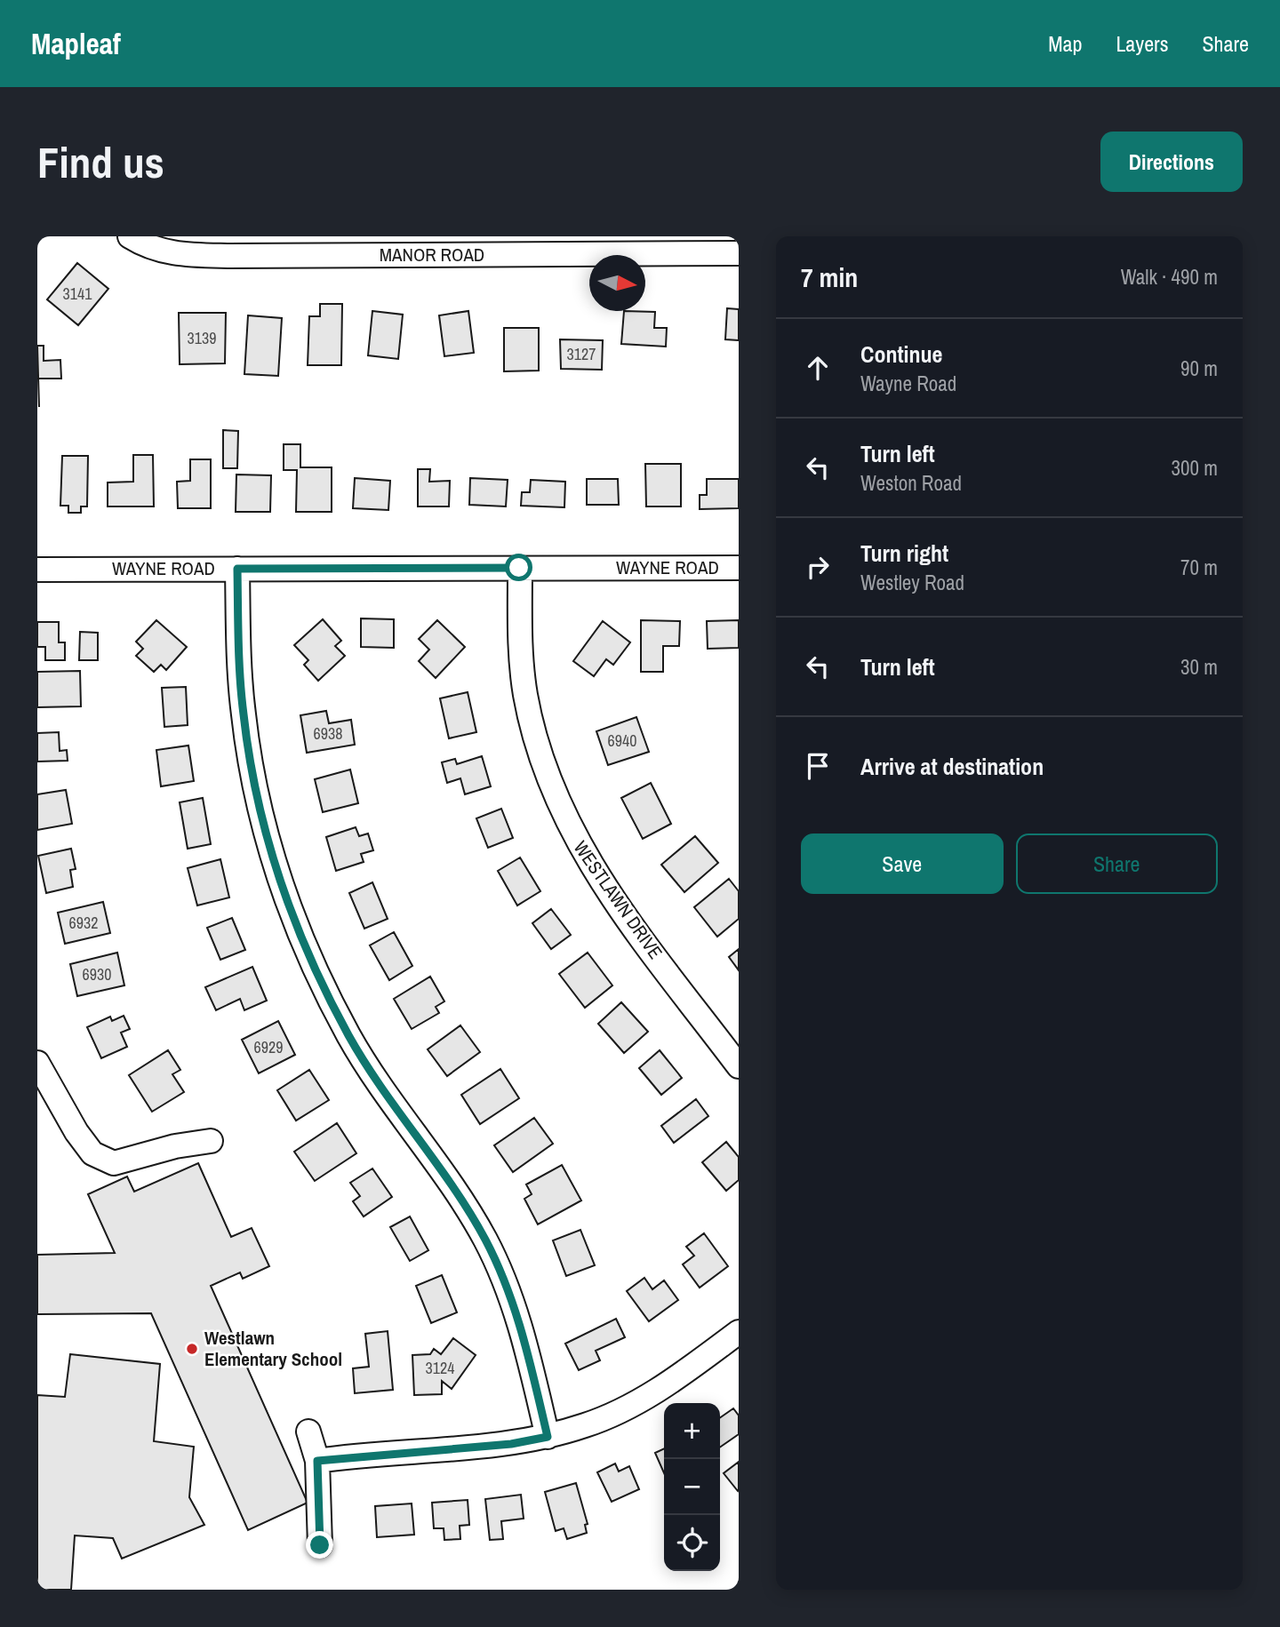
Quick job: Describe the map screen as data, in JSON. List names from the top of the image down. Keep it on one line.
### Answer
{"streets":{"street":["MANOR ROAD","WAYNE ROAD","WESTLAWN DRIVE"]},"crossings":[["WAYNE ROAD","WESTLAWN DRIVE"]],"places":["Westlawn Elementary School"],"house_numbers":["3141","3139","3127","6938","6940","6932","6930","6929","3124"],"north":"right","page":{"header":"Mapleaf","nav":["Map","Layers","Share"],"buttons":["Directions",["Save","Share"]],"title":"Find us","heading":["7 min","Walk · 490 m"],"list":[["Continue","Wayne Road","90 m"],["Turn left","Weston Road","300 m"],["Turn right","Westley Road","70 m"],["Turn left","30 m"],"Arrive at destination"],"map_buttons":["+","−"]}}
